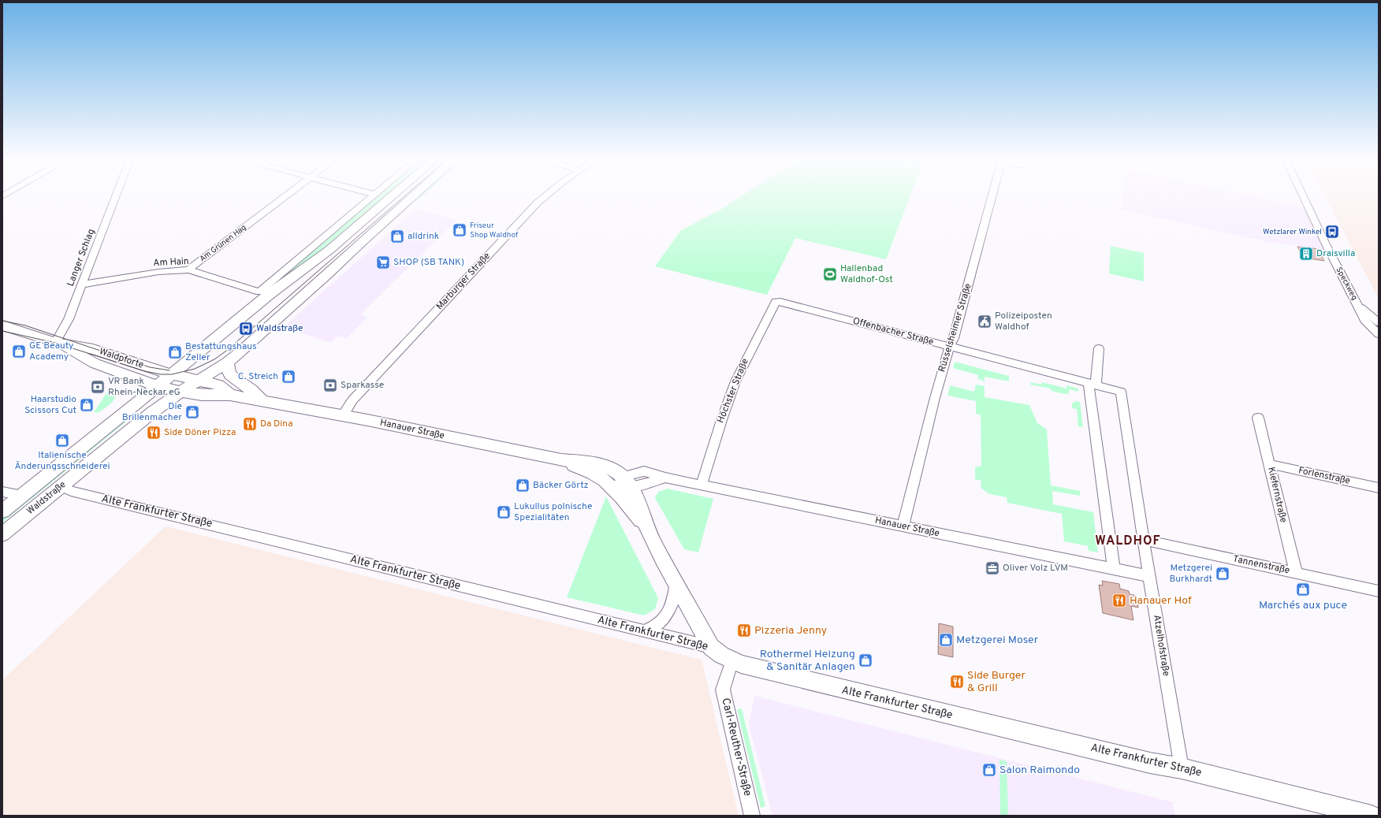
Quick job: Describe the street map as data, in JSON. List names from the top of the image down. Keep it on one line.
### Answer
{"streets":{"street":["Am Grünen Hag","Langer Schlag","Am Hain","Marburger Straße","Speckweg","Rüsselsheimer Straße","Offenbacher Straße","Waldpforte","Höchster Straße","Hanauer Straße","Forlenstraße","Kiefernstraße","Waldstraße","Alte Frankfurter Straße","Tannenstraße","Atzelhofstraße","Carl-Reuther-Straße"]},"crossings":[["Am Grünen Hag","Am Hain"],["Langer Schlag","Am Hain"],["Langer Schlag","Waldpforte"],["Marburger Straße","Hanauer Straße"],["Rüsselsheimer Straße","Offenbacher Straße"],["Rüsselsheimer Straße","Hanauer Straße"],["Offenbacher Straße","Höchster Straße"],["Offenbacher Straße","Atzelhofstraße"],["Waldpforte","Hanauer Straße"],["Waldpforte","Waldstraße"],["Höchster Straße","Hanauer Straße"],["Hanauer Straße","Waldstraße"],["Hanauer Straße","Atzelhofstraße"],["Forlenstraße","Kiefernstraße"],["Kiefernstraße","Tannenstraße"],["Waldstraße","Alte Frankfurter Straße"],["Alte Frankfurter Straße","Atzelhofstraße"],["Alte Frankfurter Straße","Carl-Reuther-Straße"],["Tannenstraße","Atzelhofstraße"]],"districts":["WALDHOF"],"places":{"shop":["Friseur Shop Waldhof","alldrink","GE Beauty Academy","Bestattungshaus Zeller","C. Streich","Haarstudio Scissors Cut","Die Brillenmacher","Italienische Änderungsschneiderei","Bäcker Görtz","Lukullus polnische Spezialitäten","Metzgerei Burkhardt","Marchés aux puce","Metzgerei Moser","Rothermel Heizung & Sanitär Anlagen","Salon Raimondo"],"bus stop":["Wetzlarer Winkel","Waldstraße"],"building":["Draisvilla"],"supermarket":["SHOP (SB TANK)"],"sports":["Hallenbad Waldhof-Ost"],"public building":["Polizeiposten Waldhof"],"bank":["Sparkasse","VR Bank Rhein-Neckar eG"],"restaurant":["Da Dina","Side Döner Pizza","Hanauer Hof","Pizzeria Jenny","Side Burger & Grill"],"office":["Oliver Volz LVM"]}}
